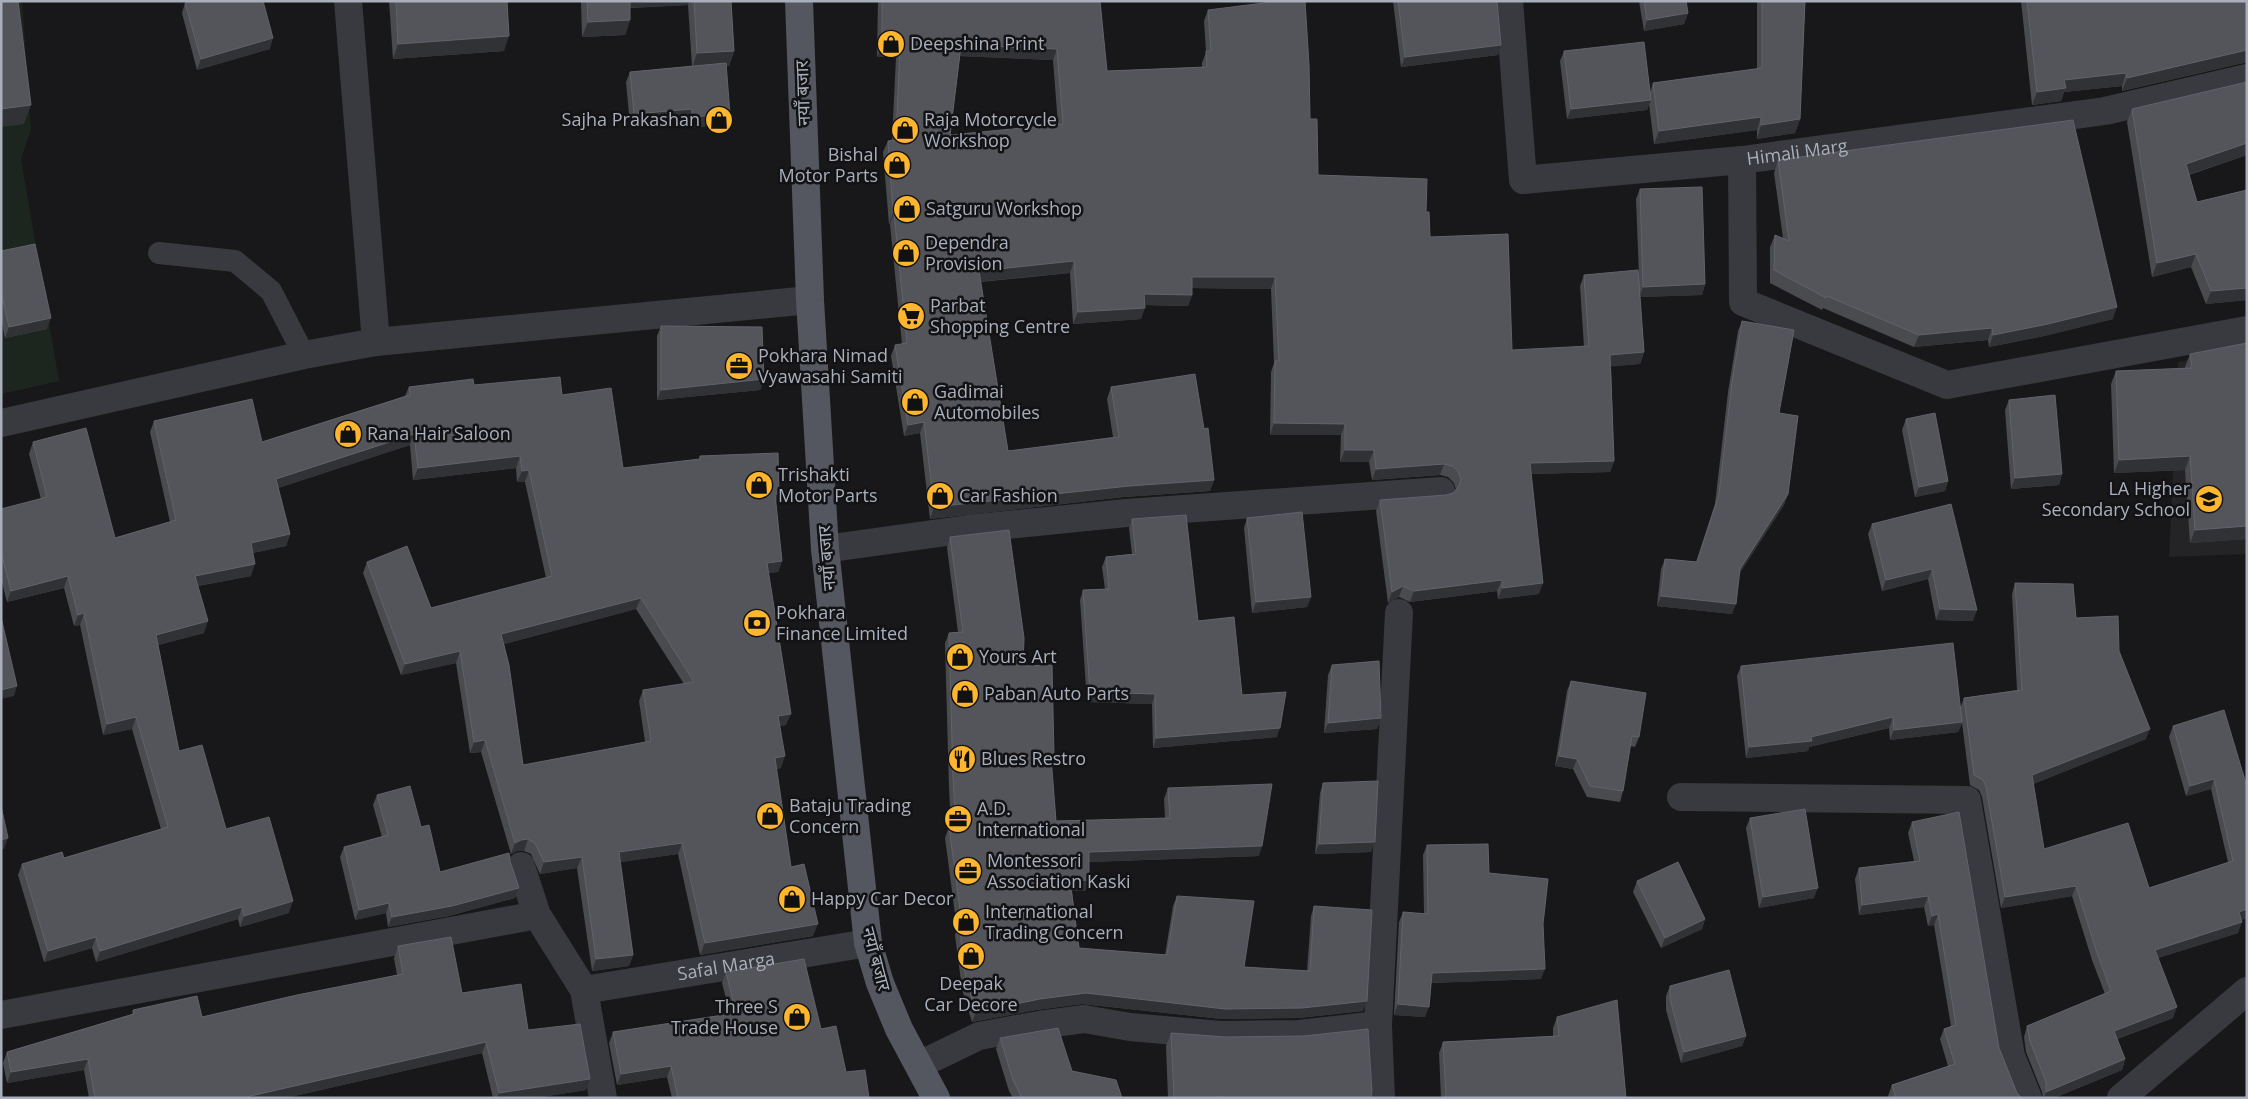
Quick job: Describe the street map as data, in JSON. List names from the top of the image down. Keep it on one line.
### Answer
{"streets":{"main road":["नयाँ बजार"],"street":["Himali Marg","Safal Marga"]},"crossings":[["नयाँ बजार","Safal Marga"]],"places":{"shop":["Deepshina Print","Sajha Prakashan","Raja Motorcycle Workshop","Bishal Motor Parts","Satguru Workshop","Dependra Provision","Gadimai Automobiles","Rana Hair Saloon","Trishakti Motor Parts","Car Fashion","Yours Art","Paban Auto Parts","Bataju Trading Concern","Happy Car Decor","International Trading Concern","Deepak Car Decore","Three S Trade House"],"supermarket":["Parbat Shopping Centre"],"office":["Pokhara Nimad Vyawasahi Samiti","A.D. International","Montessori Association Kaski"],"school or university":["LA Higher Secondary School"],"bank":["Pokhara Finance Limited"],"restaurant":["Blues Restro"]}}
